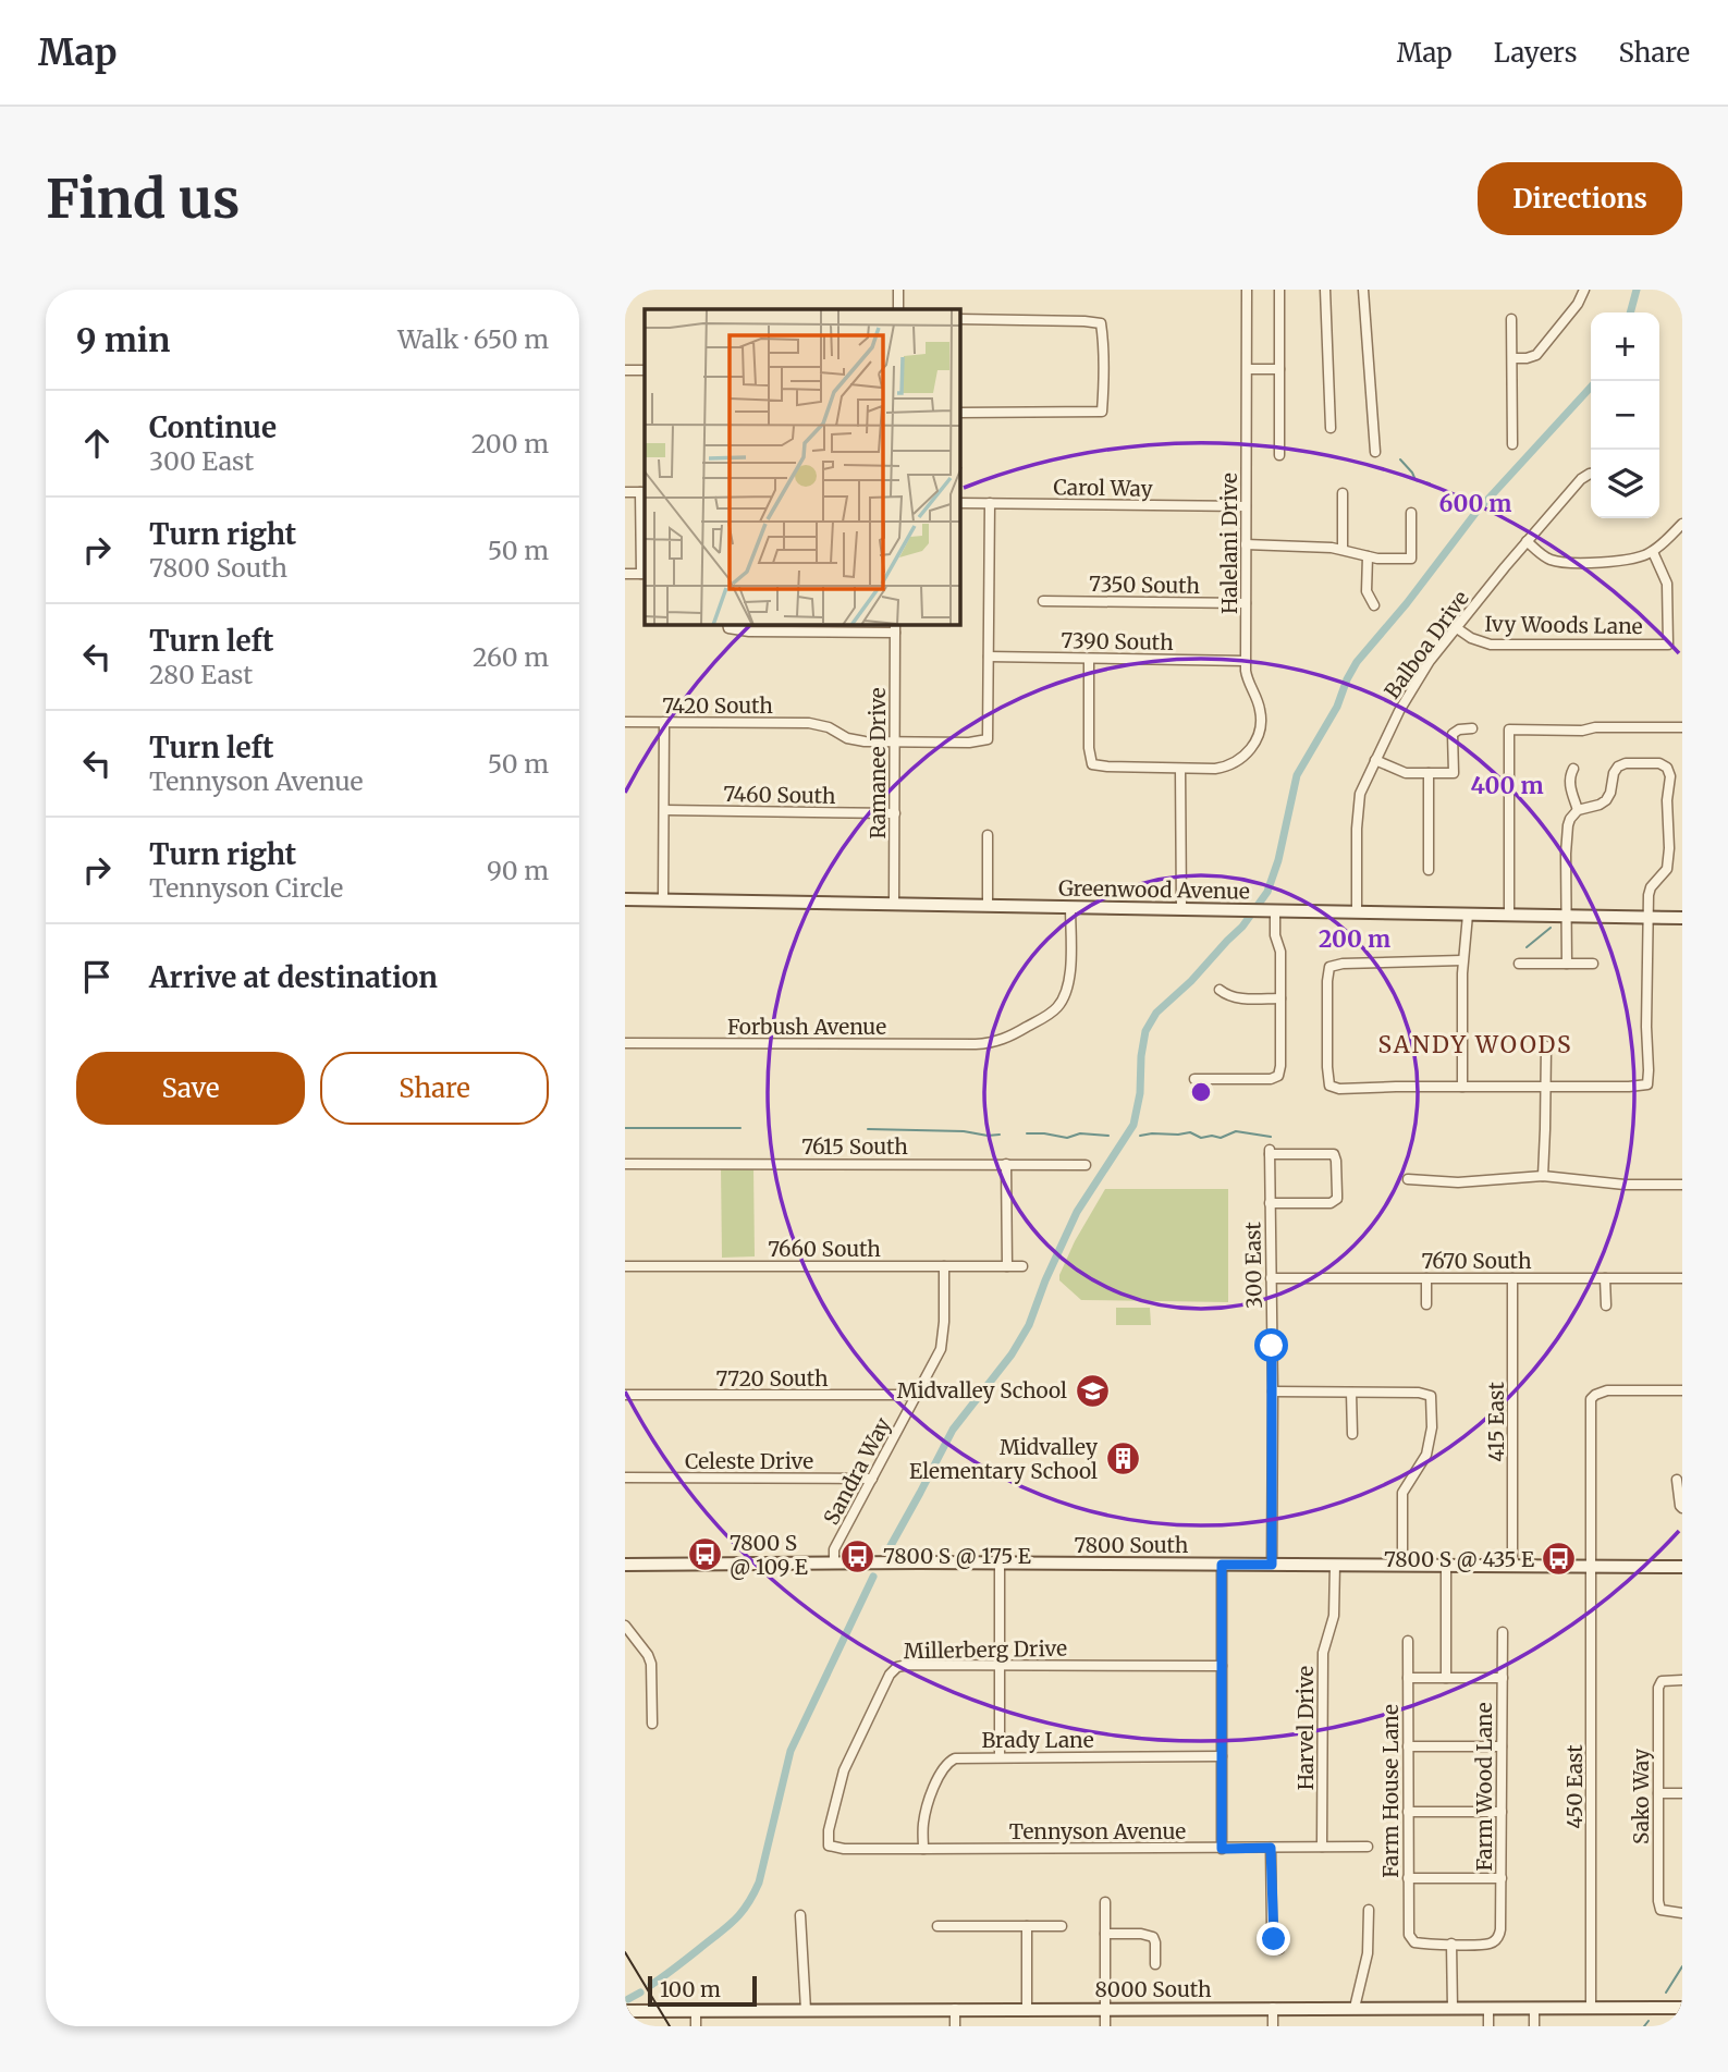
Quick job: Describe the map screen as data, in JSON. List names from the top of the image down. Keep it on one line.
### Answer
{"streets":{"street":["Carol Way","Halelani Drive","7350 South","Ivy Woods Lane","7390 South","Balboa Drive","7420 South","Ramanee Drive","7460 South","Greenwood Avenue","Forbush Avenue","7615 South","7660 South","7670 South","300 East","7720 South","415 East","Celeste Drive","Sandra Way","7800 South","Millerberg Drive","Harvel Drive","Brady Lane","Farm Wood Lane","450 East","Farm House Lane","Sako Way","Tennyson Avenue","8000 South"]},"crossings":[["Carol Way","Halelani Drive"],["Halelani Drive","7350 South"],["Halelani Drive","7390 South"],["Ivy Woods Lane","Balboa Drive"],["7390 South","7420 South"],["Balboa Drive","Greenwood Avenue"],["7420 South","Ramanee Drive"],["Ramanee Drive","7460 South"],["Ramanee Drive","Greenwood Avenue"],["Greenwood Avenue","Forbush Avenue"],["7660 South","Sandra Way"],["7670 South","300 East"],["7670 South","415 East"],["300 East","7800 South"],["7720 South","Sandra Way"],["415 East","7800 South"],["Celeste Drive","Sandra Way"],["Sandra Way","7800 South"],["7800 South","Harvel Drive"],["7800 South","450 East"],["Millerberg Drive","Tennyson Avenue"],["Harvel Drive","Tennyson Avenue"],["Brady Lane","Tennyson Avenue"],["Farm Wood Lane","Farm House Lane"],["450 East","8000 South"]],"districts":["SANDY WOODS"],"places":{"school or university":["Midvalley School"],"building":["Midvalley Elementary School"],"bus stop":["7800 S @ 109 E","7800 S @ 175 E","7800 S @ 435 E"]},"scale_bar":"100 m","page":{"header":"Map","nav":["Map","Layers","Share"],"buttons":["Directions",["Save","Share"]],"title":"Find us","heading":["9 min","Walk · 650 m"],"map_buttons":["+","−"],"list":[["Continue","300 East","200 m"],["Turn right","7800 South","50 m"],["Turn left","280 East","260 m"],["Turn left","Tennyson Avenue","50 m"],["Turn right","Tennyson Circle","90 m"],"Arrive at destination"],"scale":"100 m"},"rings":["600 m","400 m","200 m"]}
